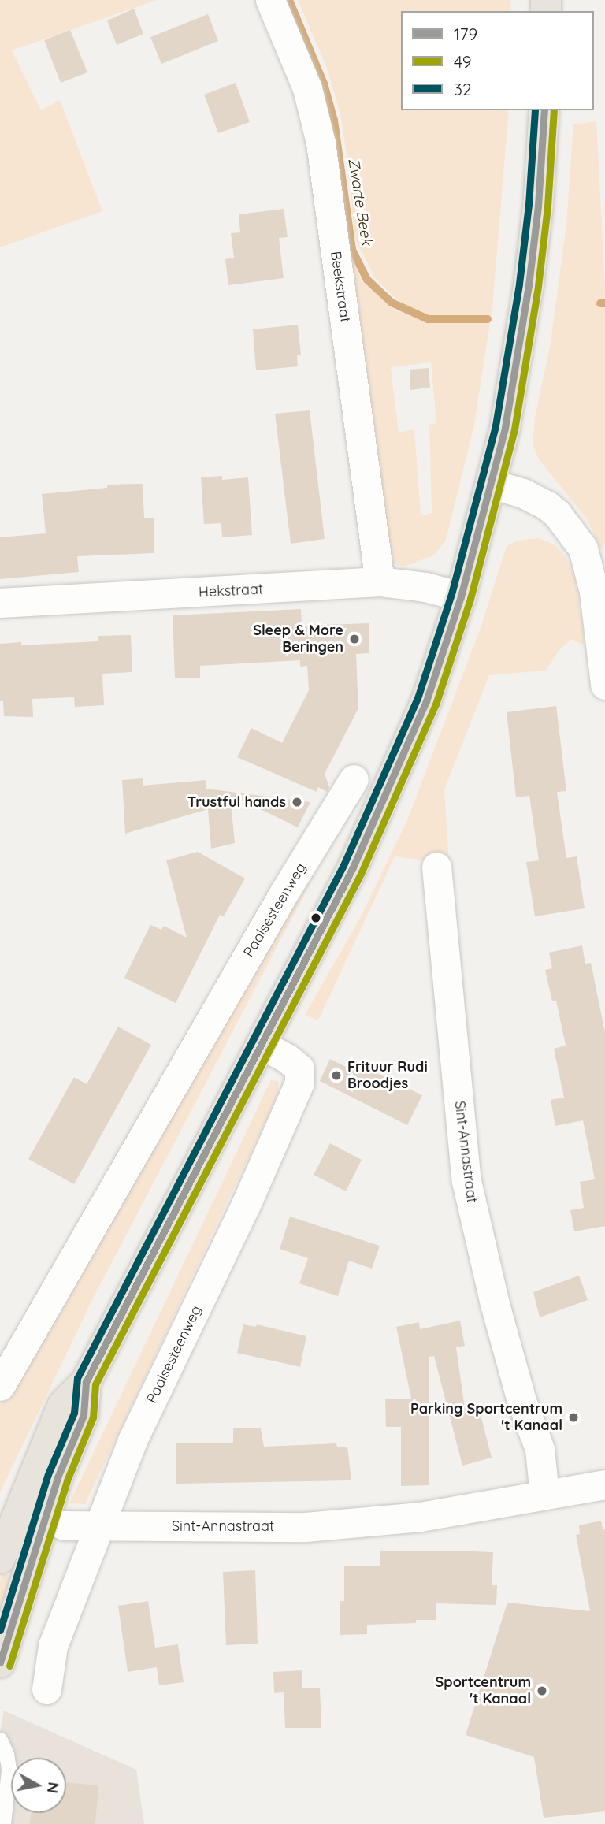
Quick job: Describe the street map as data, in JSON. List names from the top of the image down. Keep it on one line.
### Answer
{"streets":{"street":["Beekstraat","Hekstraat","Paalsesteenweg","Sint-Annastraat"]},"crossings":[["Beekstraat","Hekstraat"],["Paalsesteenweg","Sint-Annastraat"]],"water":["Zwarte Beek"],"places":["Sleep & More Beringen","Trustful hands","Frituur Rudi Broodjes","Parking Sportcentrum 't Kanaal","Sportcentrum 't Kanaal"],"lines":["transit line 179","transit line 49","transit line 32"],"legend":["179","49","32"],"north":"right"}
